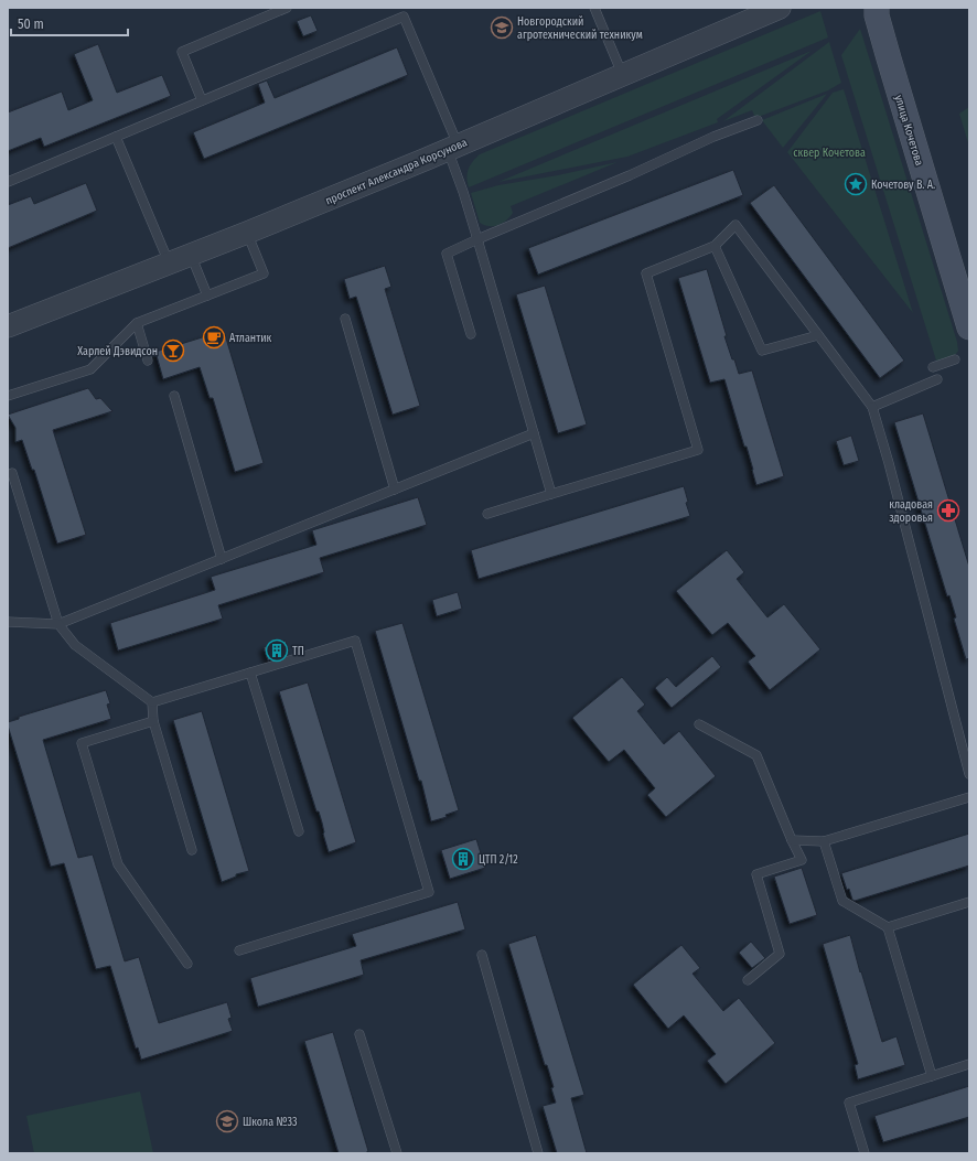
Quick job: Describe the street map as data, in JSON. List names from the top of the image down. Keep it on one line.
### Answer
{"streets":{"main road":["улица Кочетова"],"street":["проспект Александра Корсунова"]},"parks":["сквер Кочетова"],"places":{"school or university":["Новгородский агротехнический техникум","Школа №33"],"place":["Кочетову В. А."],"cafe":["Атлантик"],"bar":["Харлей Дэвидсон"],"pharmacy":["кладовая здоровья"],"building":["ТП","ЦТП 2/12"]},"scale_bar":"50 m"}
